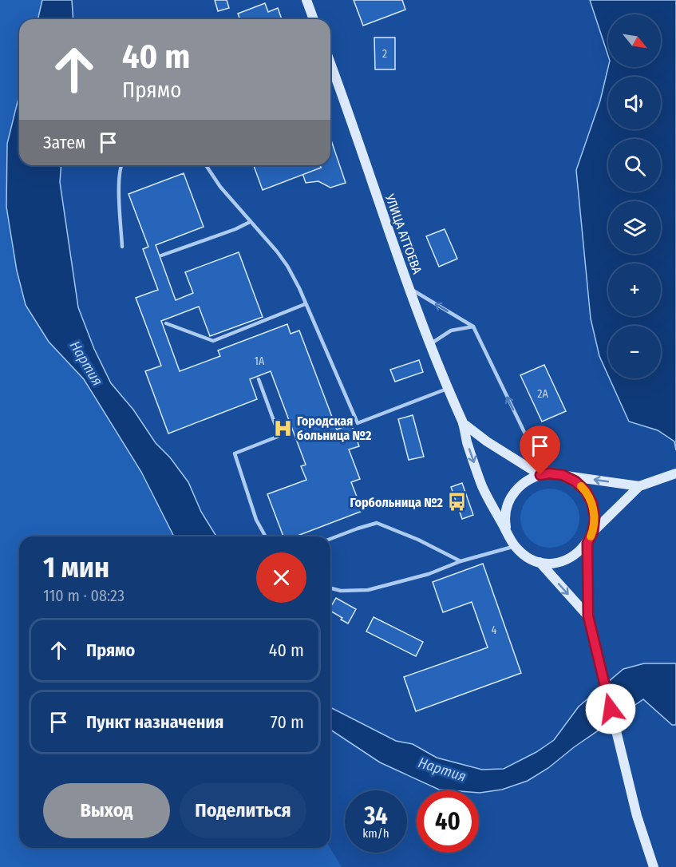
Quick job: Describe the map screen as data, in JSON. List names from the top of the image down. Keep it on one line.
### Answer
{"streets":{"street":["УЛИЦА АТТОЕВА"]},"water":["Нартия"],"places":{"hospital":["Городская больница №2"],"bus stop":["Горбольница №2"]},"house_numbers":["2","1А","2А","4"],"north":"bottom right","page":{"map_buttons":["+","−"],"turn":["40 m","Прямо"],"then":"Затем","heading":["1 мин","110 m · 08:23"],"list":[{"name":"Прямо","value":"40 m"},{"name":"Пункт назначения","value":"70 m"}],"buttons":["Выход","Поделиться"],"speed":"34 km/h","limit":"40"}}
